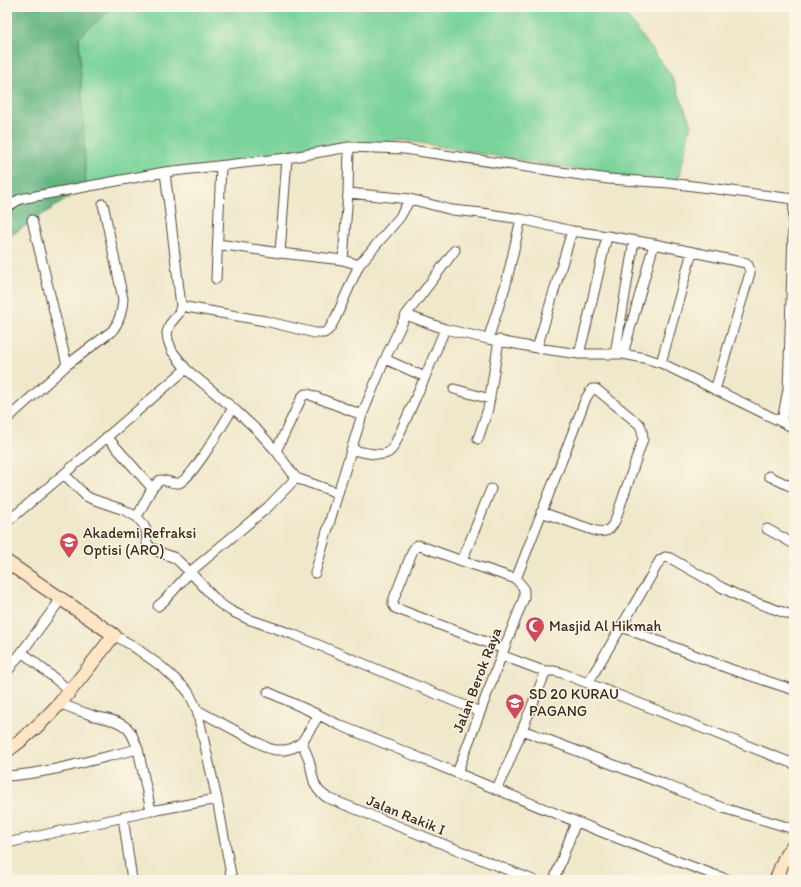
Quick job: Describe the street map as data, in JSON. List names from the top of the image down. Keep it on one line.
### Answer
{"streets":{"street":["Jalan Berok Raya","Jalan Rakik I"]},"places":{"school or university":["Akademi Refraksi Optisi (ARO)","SD 20 KURAU PAGANG"],"mosque":["Masjid Al Hikmah"]}}
